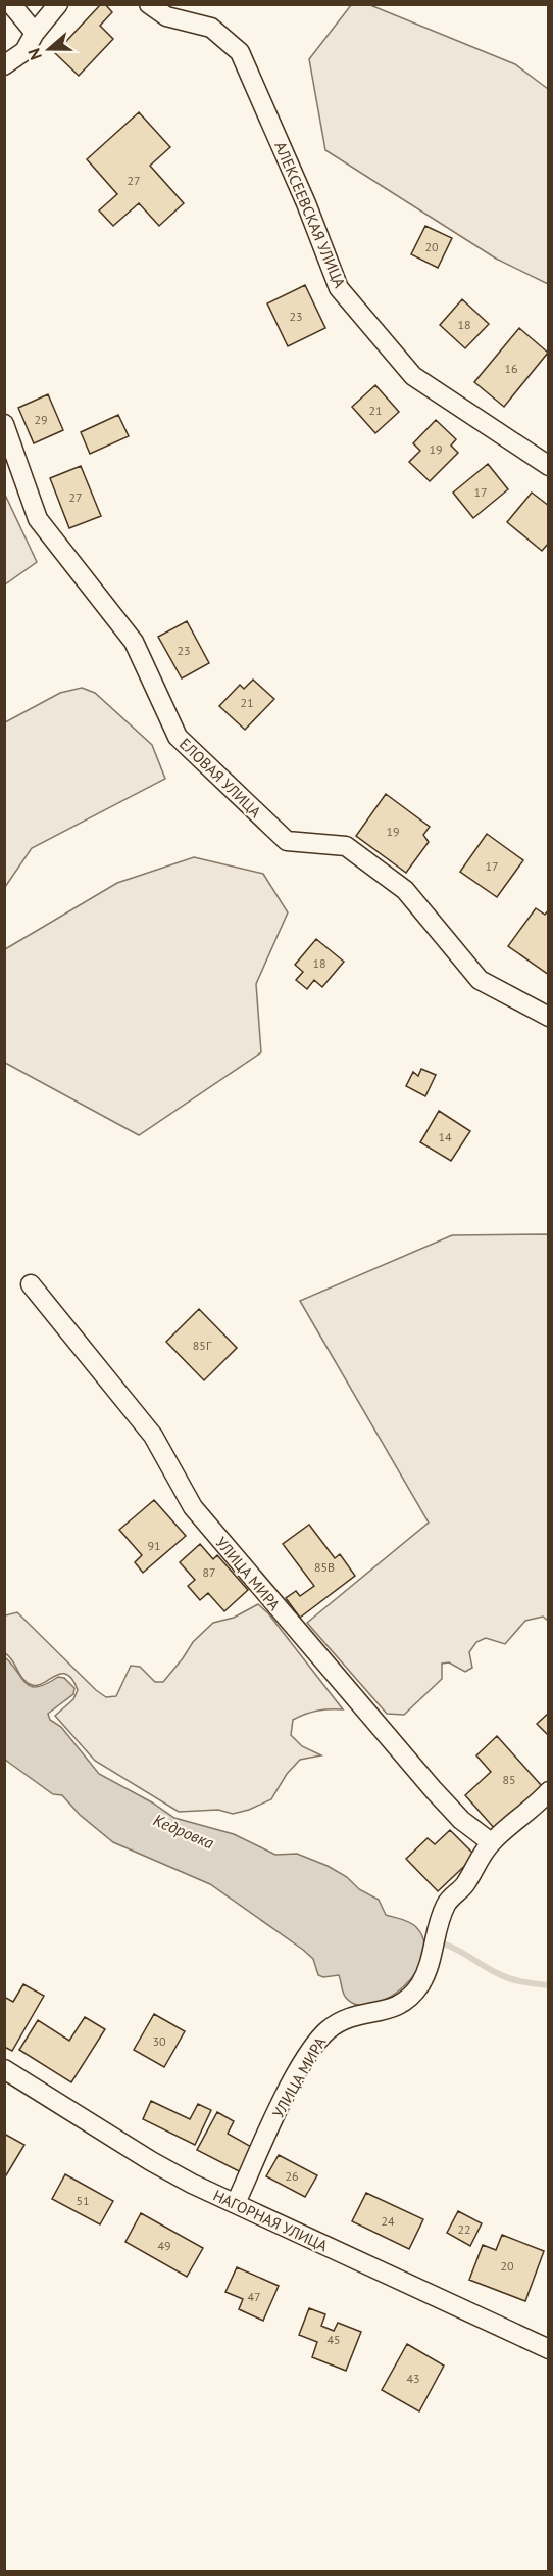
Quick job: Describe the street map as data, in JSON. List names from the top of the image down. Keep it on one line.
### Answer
{"streets":{"street":["АЛЕКСЕЕВСКАЯ УЛИЦА","ЕЛОВАЯ УЛИЦА","УЛИЦА МИРА","НАГОРНАЯ УЛИЦА"]},"crossings":[["УЛИЦА МИРА","НАГОРНАЯ УЛИЦА"]],"water":["Кедровка"],"house_numbers":["27","20","23","18","16","21","29","19","17","27","23","21","19","17","18","14","85Г","91","85В","87","85","30","26","51","24","22","49","20","47","45","43"],"north":"left"}
